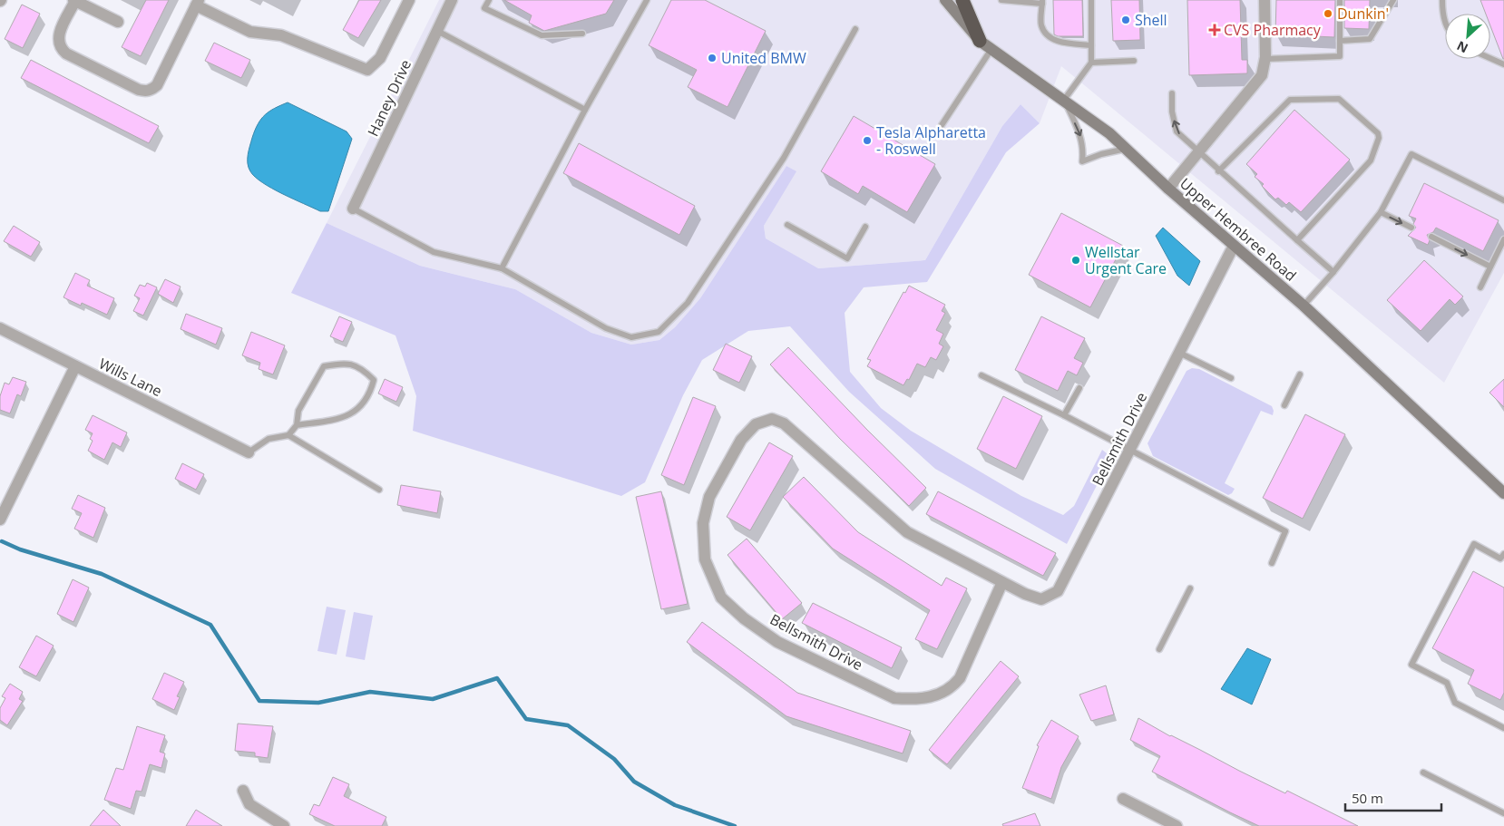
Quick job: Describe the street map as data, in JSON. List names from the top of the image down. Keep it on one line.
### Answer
{"streets":{"street":["Haney Drive","Upper Hembree Road","Wills Lane","Bellsmith Drive"]},"crossings":[["Upper Hembree Road","Bellsmith Drive"]],"places":{"other":["Dunkin'","Shell","United BMW","Tesla Alpharetta - Roswell","Wellstar Urgent Care"],"health":["CVS Pharmacy"]},"scale_bar":"50 m","north":"bottom left"}
